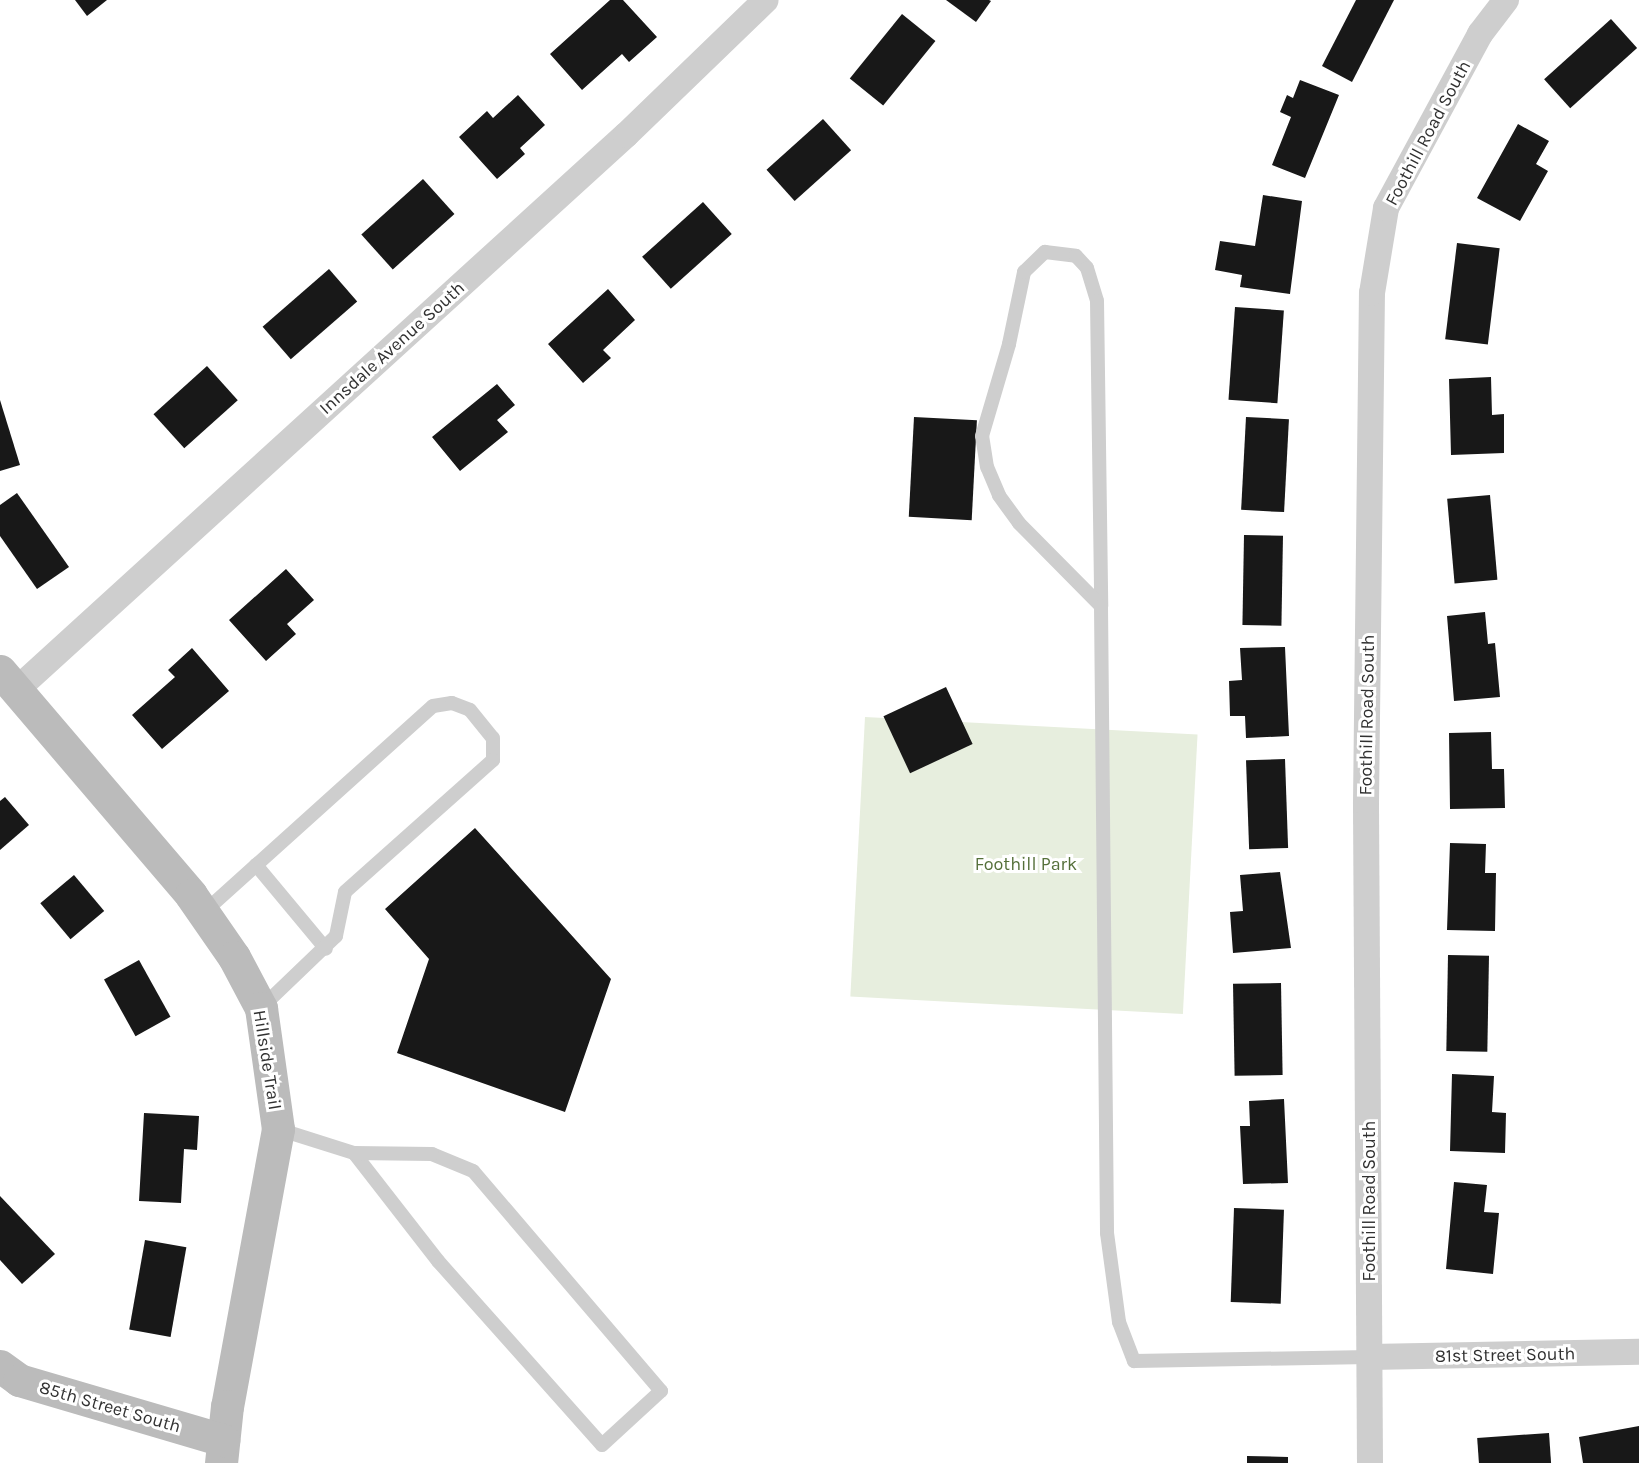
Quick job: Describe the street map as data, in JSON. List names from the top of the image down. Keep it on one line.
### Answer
{"streets":{"street":["Foothill Road South","Innsdale Avenue South","Hillside Trail","81st Street South","85th Street South"]},"crossings":[["Foothill Road South","81st Street South"],["Innsdale Avenue South","Hillside Trail"],["Hillside Trail","85th Street South"]],"parks":["Foothill Park"]}
